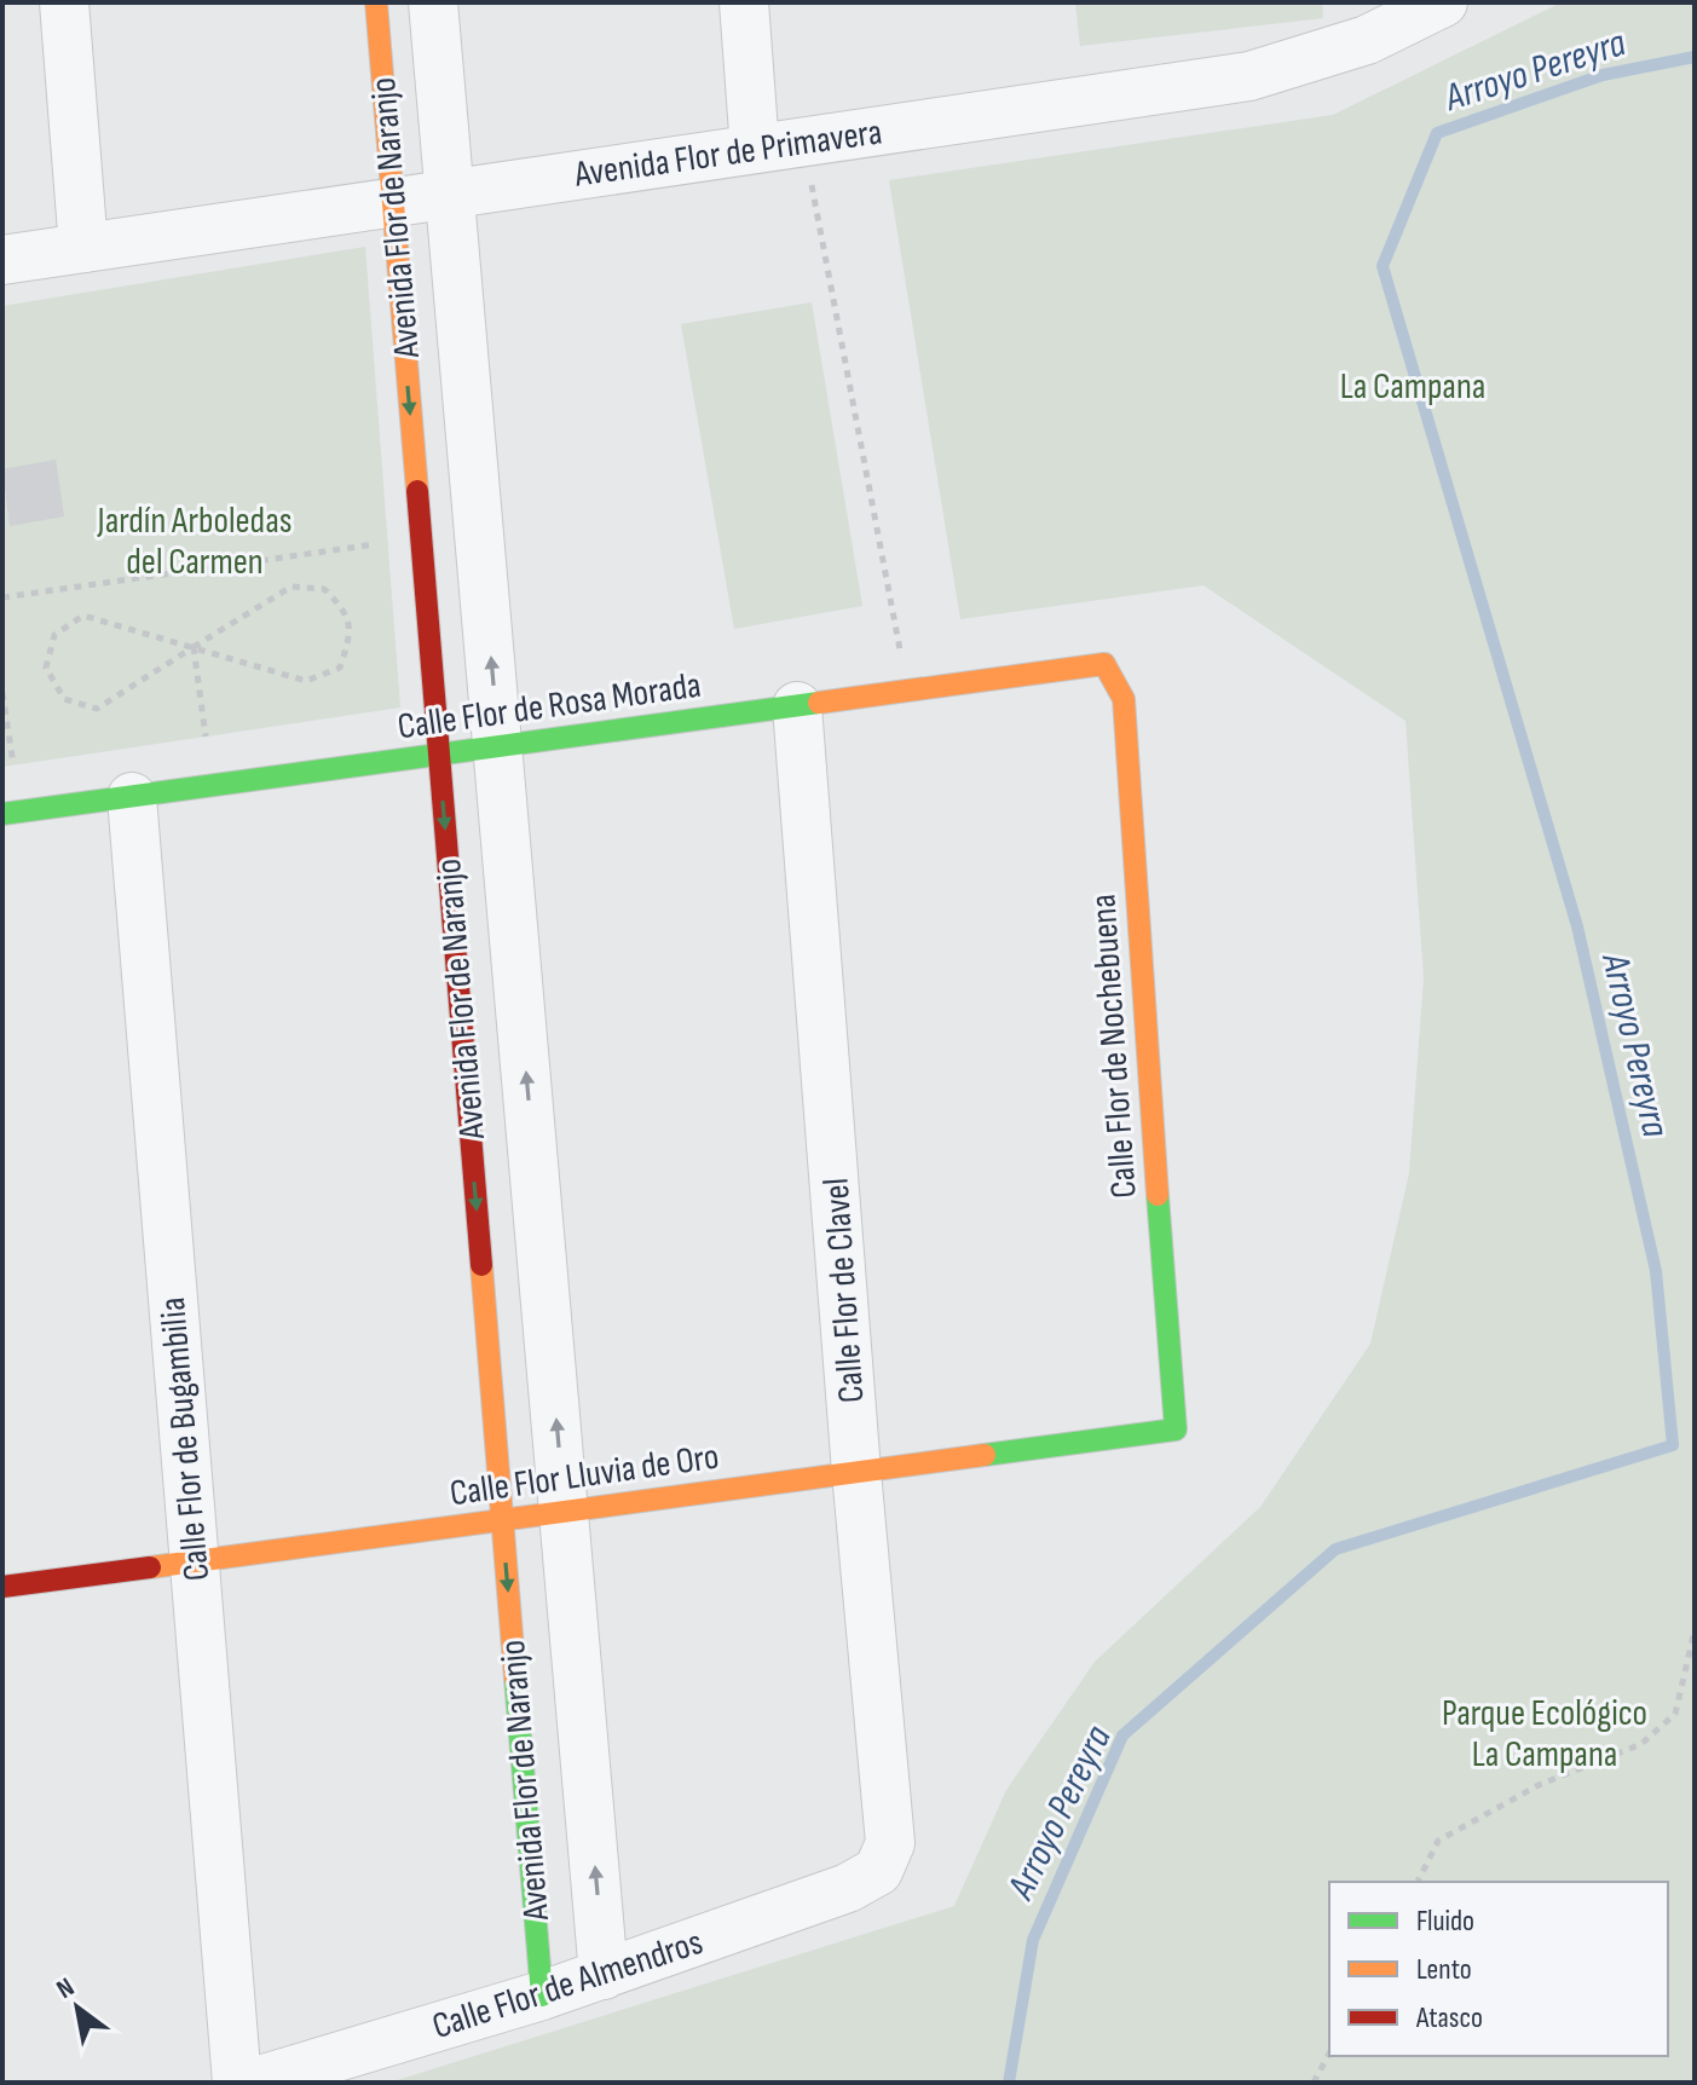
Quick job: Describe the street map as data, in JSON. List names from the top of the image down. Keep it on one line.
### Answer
{"streets":{"street":["Avenida Flor de Primavera","Avenida Flor de Naranjo","Calle Flor de Rosa Morada","Calle Flor de Nochebuena","Calle Flor de Clavel","Calle Flor de Bugambilia","Calle Flor Lluvia de Oro","Calle Flor de Almendros"]},"crossings":[["Avenida Flor de Primavera","Avenida Flor de Naranjo"],["Avenida Flor de Naranjo","Calle Flor de Rosa Morada"],["Avenida Flor de Naranjo","Calle Flor Lluvia de Oro"],["Avenida Flor de Naranjo","Calle Flor de Almendros"],["Calle Flor de Rosa Morada","Calle Flor de Nochebuena"],["Calle Flor de Rosa Morada","Calle Flor de Clavel"],["Calle Flor de Rosa Morada","Calle Flor de Bugambilia"],["Calle Flor de Nochebuena","Calle Flor Lluvia de Oro"],["Calle Flor de Clavel","Calle Flor Lluvia de Oro"],["Calle Flor de Clavel","Calle Flor de Almendros"],["Calle Flor de Bugambilia","Calle Flor Lluvia de Oro"]],"water":["Arroyo Pereyra"],"parks":["La Campana","Jardín Arboledas del Carmen","Parque Ecológico La Campana"],"legend":["Fluido","Lento","Atasco"],"north":"top left"}
